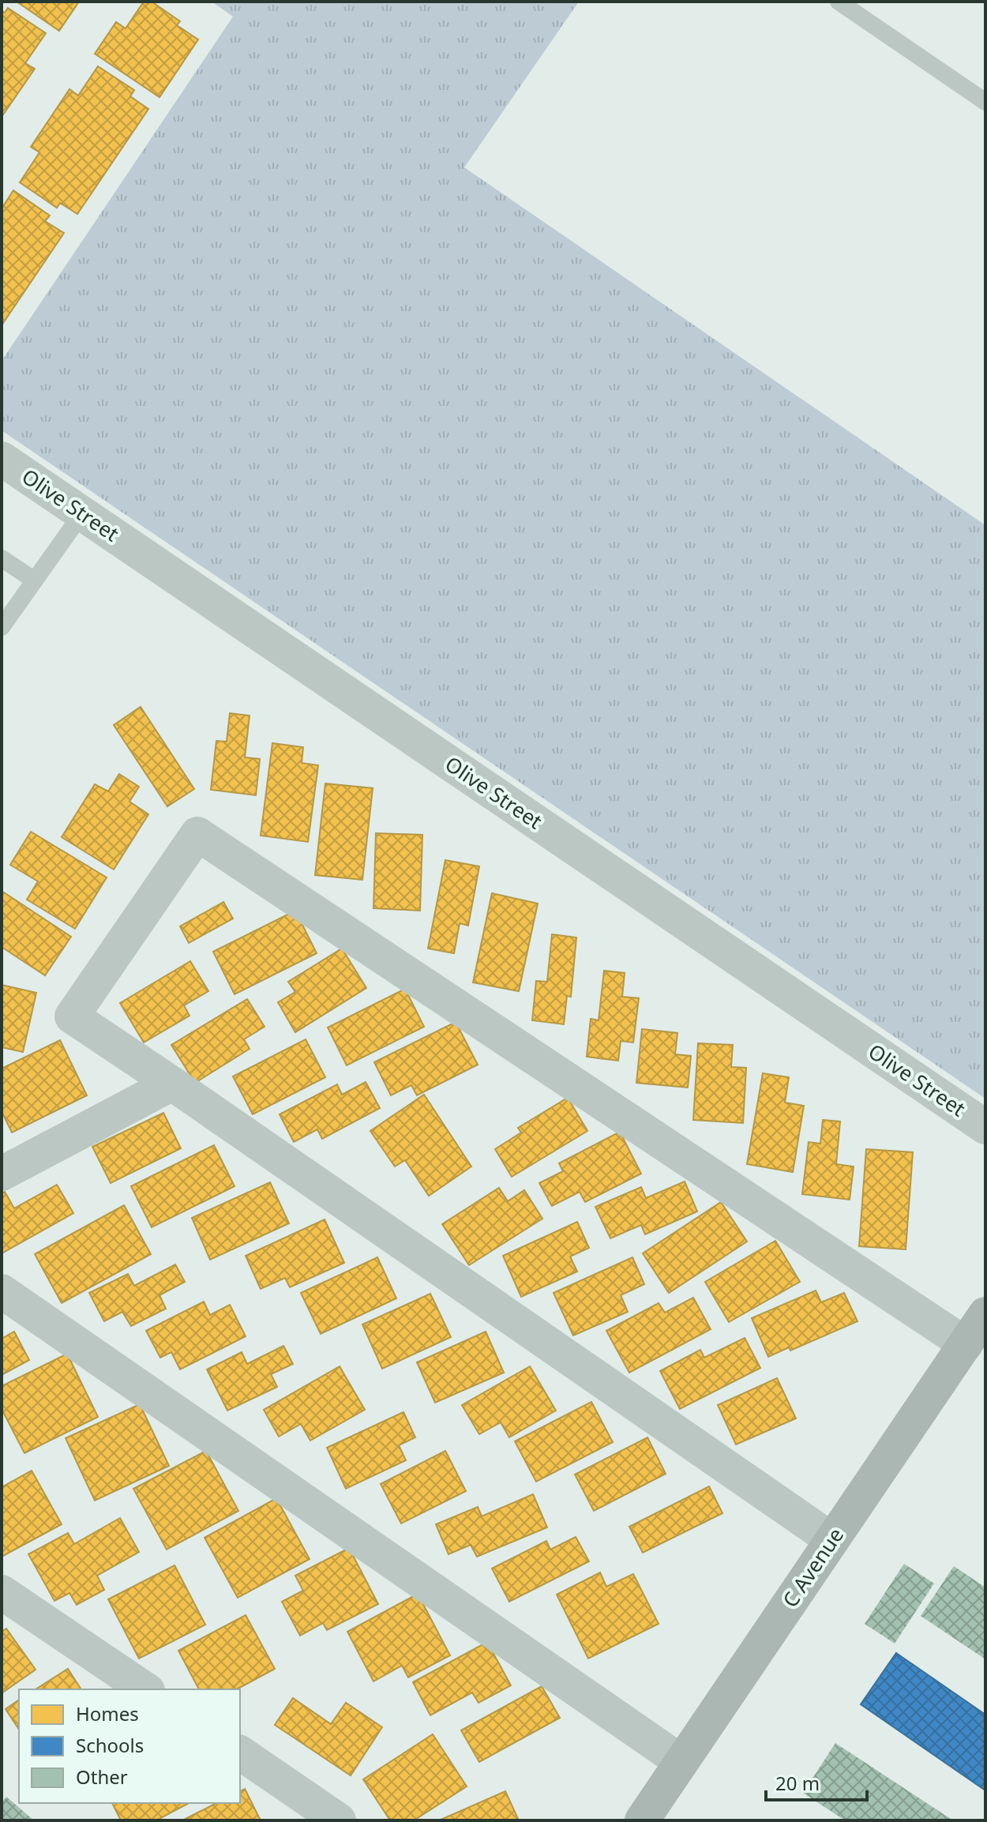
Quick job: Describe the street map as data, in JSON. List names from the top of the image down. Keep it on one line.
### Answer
{"streets":{"street":["Olive Street","C Avenue"]},"legend":["Homes","Schools","Other"],"scale_bar":"20 m"}
